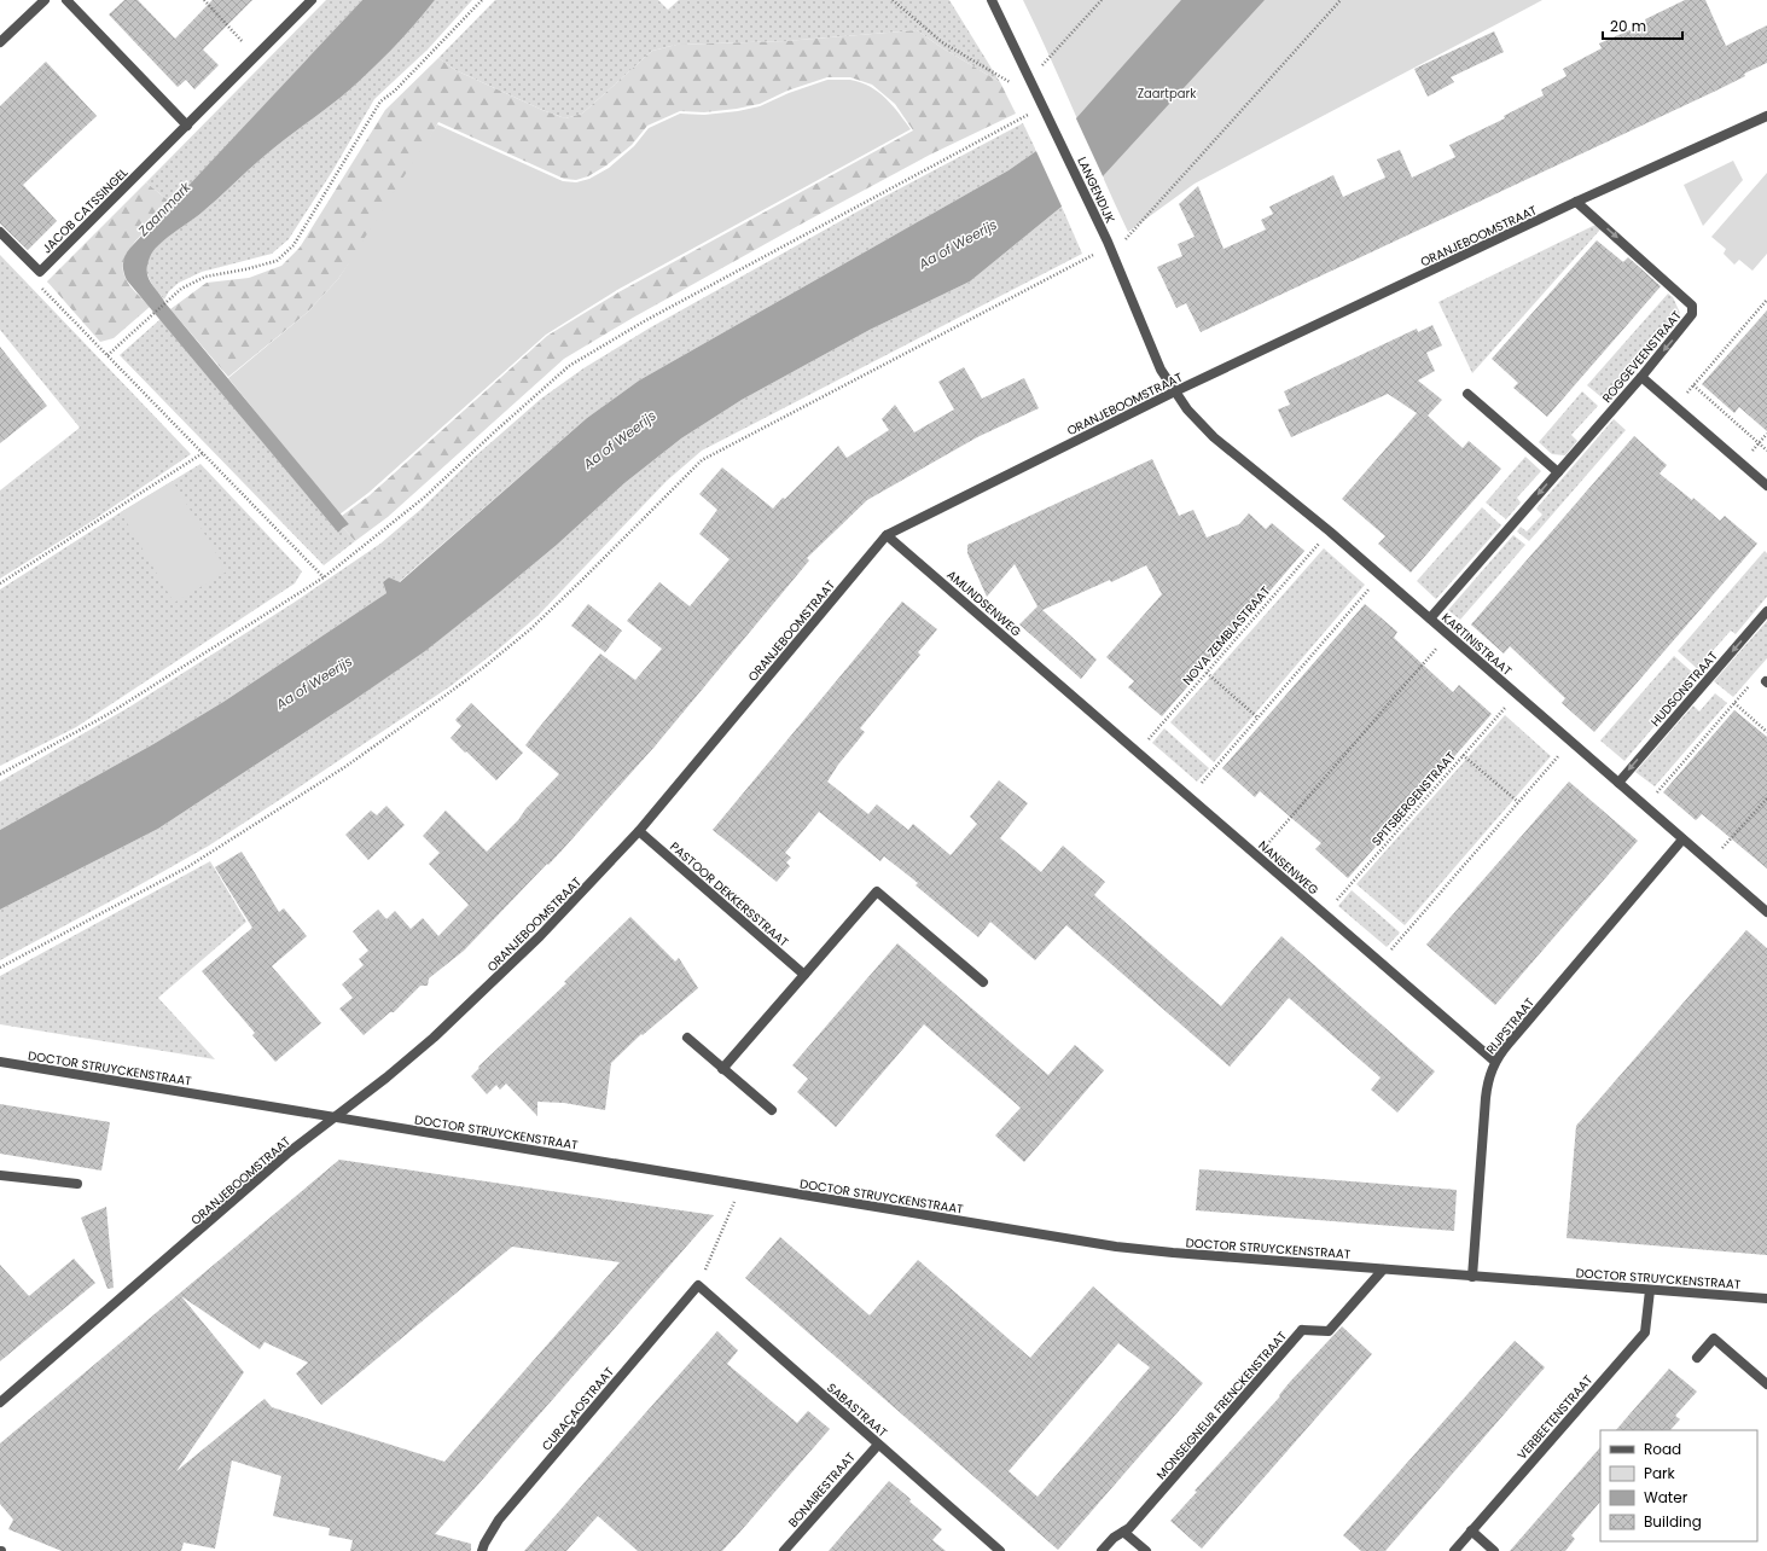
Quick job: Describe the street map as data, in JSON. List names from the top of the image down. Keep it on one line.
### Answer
{"streets":{"street":["LANGENDIJK","JACOB CATSSINGEL","ORANJEBOOMSTRAAT","ROGGEVEENSTRAAT","AMUNDSENWEG","KARTINISTRAAT","HUDSONSTRAAT","NANSENWEG","PASTOOR DEKKERSSTRAAT","RIJPSTRAAT","DOCTOR STRUYCKENSTRAAT","MONSEIGNEUR FRENCKENSTRAAT","CURAÇAOSTRAAT","SABASTRAAT","VERBEETENSTRAAT","BONAIRESTRAAT"],"path":["NOVA ZEMBLASTRAAT","SPITSBERGENSTRAAT"]},"crossings":[["LANGENDIJK","ORANJEBOOMSTRAAT"],["LANGENDIJK","KARTINISTRAAT"],["ORANJEBOOMSTRAAT","ROGGEVEENSTRAAT"],["ORANJEBOOMSTRAAT","AMUNDSENWEG"],["ORANJEBOOMSTRAAT","KARTINISTRAAT"],["ORANJEBOOMSTRAAT","PASTOOR DEKKERSSTRAAT"],["ORANJEBOOMSTRAAT","DOCTOR STRUYCKENSTRAAT"],["ROGGEVEENSTRAAT","KARTINISTRAAT"],["AMUNDSENWEG","NANSENWEG"],["NOVA ZEMBLASTRAAT","KARTINISTRAAT"],["NOVA ZEMBLASTRAAT","NANSENWEG"],["KARTINISTRAAT","HUDSONSTRAAT"],["KARTINISTRAAT","SPITSBERGENSTRAAT"],["KARTINISTRAAT","RIJPSTRAAT"],["SPITSBERGENSTRAAT","NANSENWEG"],["NANSENWEG","RIJPSTRAAT"],["RIJPSTRAAT","DOCTOR STRUYCKENSTRAAT"],["DOCTOR STRUYCKENSTRAAT","MONSEIGNEUR FRENCKENSTRAAT"],["DOCTOR STRUYCKENSTRAAT","VERBEETENSTRAAT"],["CURAÇAOSTRAAT","SABASTRAAT"],["SABASTRAAT","BONAIRESTRAAT"]],"one_way":["HUDSONSTRAAT"],"water":["Zaanmark","Aa of Weerijs"],"parks":["Zaartpark"],"legend":["Road","Park","Water","Building"],"scale_bar":"20 m"}
